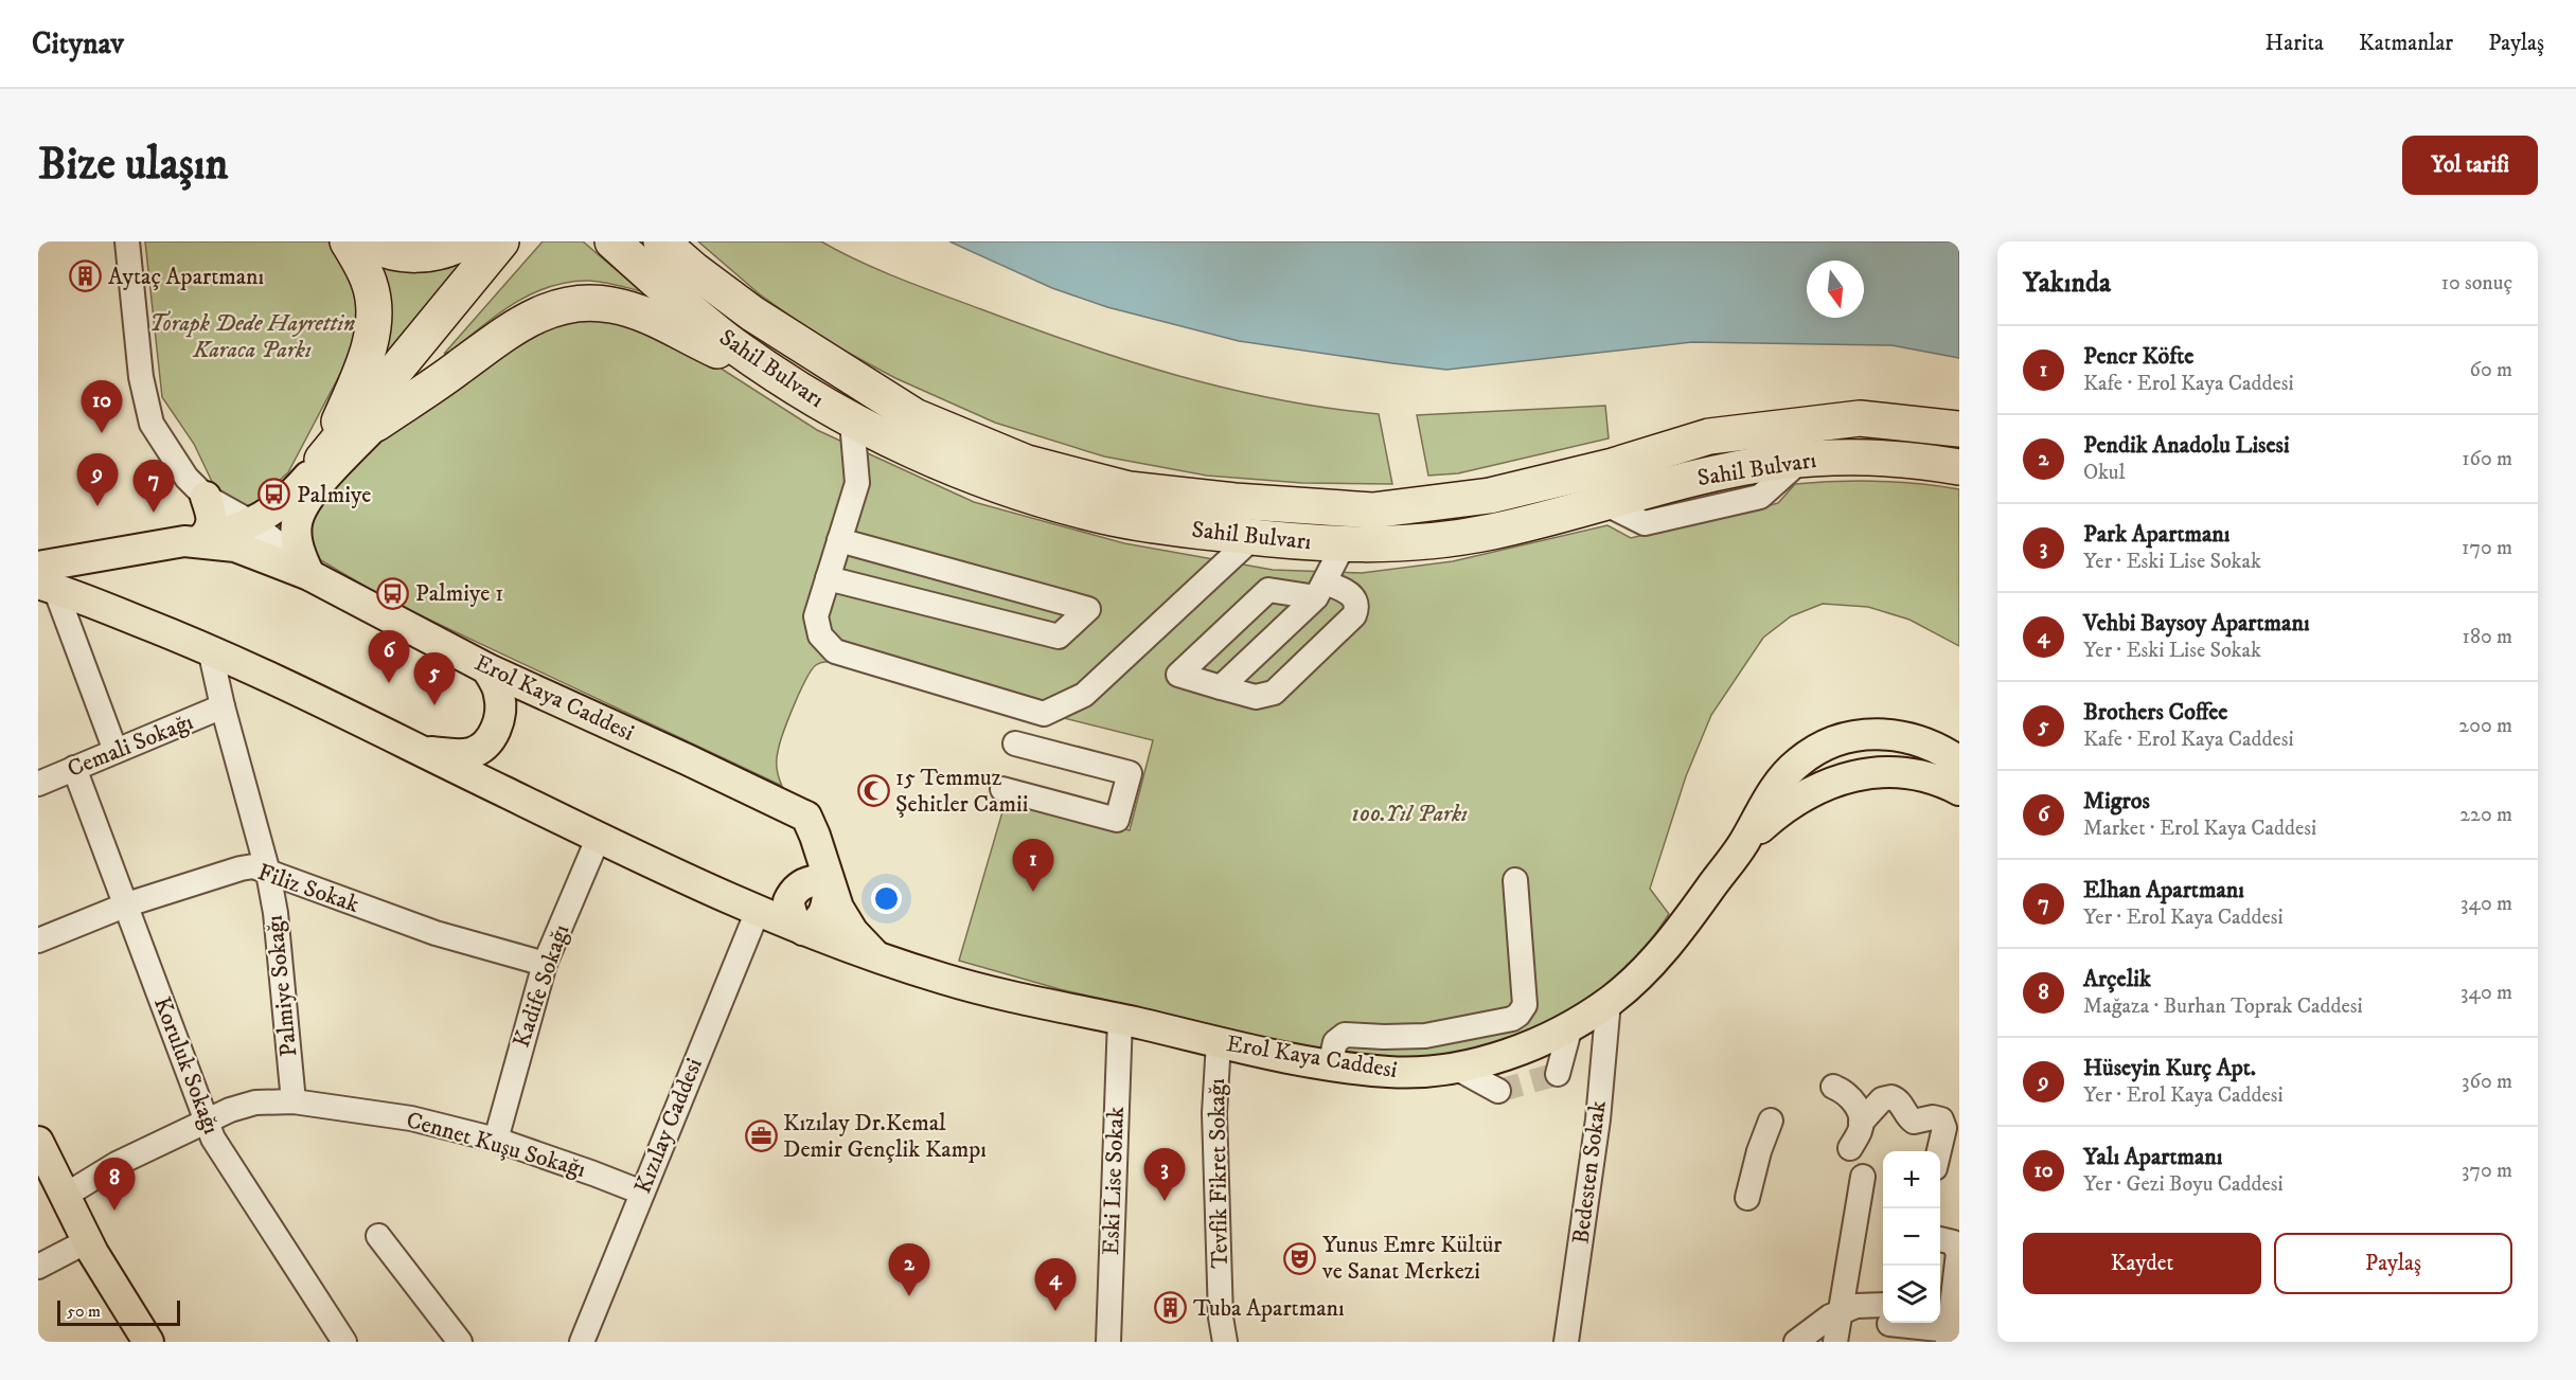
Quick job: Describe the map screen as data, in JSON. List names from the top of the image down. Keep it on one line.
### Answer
{"streets":{"highway":["Sahil Bulvarı"],"main road":["Erol Kaya Caddesi"],"street":["Cemali Sokağı","Filiz Sokak","Palmiye Sokağı","Kadife Sokağı","Koruluk Sokağı","Kızılay Caddesi","Cennet Kuşu Sokağı","Bedesten Sokak","Tevfik Fikret Sokağı","Eski Lise Sokak"]},"crossings":[["Erol Kaya Caddesi","Palmiye Sokağı"],["Erol Kaya Caddesi","Kadife Sokağı"],["Erol Kaya Caddesi","Kızılay Caddesi"],["Erol Kaya Caddesi","Bedesten Sokak"],["Erol Kaya Caddesi","Tevfik Fikret Sokağı"],["Erol Kaya Caddesi","Eski Lise Sokak"],["Cemali Sokağı","Palmiye Sokağı"],["Cemali Sokağı","Koruluk Sokağı"],["Filiz Sokak","Palmiye Sokağı"],["Filiz Sokak","Kadife Sokağı"],["Filiz Sokak","Koruluk Sokağı"],["Palmiye Sokağı","Cennet Kuşu Sokağı"],["Kadife Sokağı","Cennet Kuşu Sokağı"],["Koruluk Sokağı","Cennet Kuşu Sokağı"],["Kızılay Caddesi","Cennet Kuşu Sokağı"]],"parks":["Torapk Dede Hayrettin Karaca Parkı","100.Yıl Parkı"],"places":{"building":["Aytaç Apartmanı","Tuba Apartmanı"],"bus stop":["Palmiye","Palmiye 1"],"mosque":["15 Temmuz Şehitler Camii"],"office":["Kızılay Dr.Kemal Demir Gençlik Kampı"],"theatre":["Yunus Emre Kültür ve Sanat Merkezi"]},"scale_bar":"50 m","north":"bottom","page":{"header":"Citynav","nav":["Harita","Katmanlar","Paylaş"],"buttons":["Yol tarifi",["Kaydet","Paylaş"]],"title":"Bize ulaşın","heading":["Yakında","10 sonuç"],"list":[{"mark":"1","name":"Pencr Köfte","note":"Kafe · Erol Kaya Caddesi","value":"60 m"},{"mark":"2","name":"Pendik Anadolu Lisesi","note":"Okul","value":"160 m"},{"mark":"3","name":"Park Apartmanı","note":"Yer · Eski Lise Sokak","value":"170 m"},{"mark":"4","name":"Vehbi Baysoy Apartmanı","note":"Yer · Eski Lise Sokak","value":"180 m"},{"mark":"5","name":"Brothers Coffee","note":"Kafe · Erol Kaya Caddesi","value":"200 m"},{"mark":"6","name":"Migros","note":"Market · Erol Kaya Caddesi","value":"220 m"},{"mark":"7","name":"Elhan Apartmanı","note":"Yer · Erol Kaya Caddesi","value":"340 m"},{"mark":"8","name":"Arçelik","note":"Mağaza · Burhan Toprak Caddesi","value":"340 m"},{"mark":"9","name":"Hüseyin Kurç Apt.","note":"Yer · Erol Kaya Caddesi","value":"360 m"},{"mark":"10","name":"Yalı Apartmanı","note":"Yer · Gezi Boyu Caddesi","value":"370 m"}],"pins":["10","9","7","6","5","1","3","8","2","4"],"map_buttons":["+","−"],"scale":"50 m"}}
